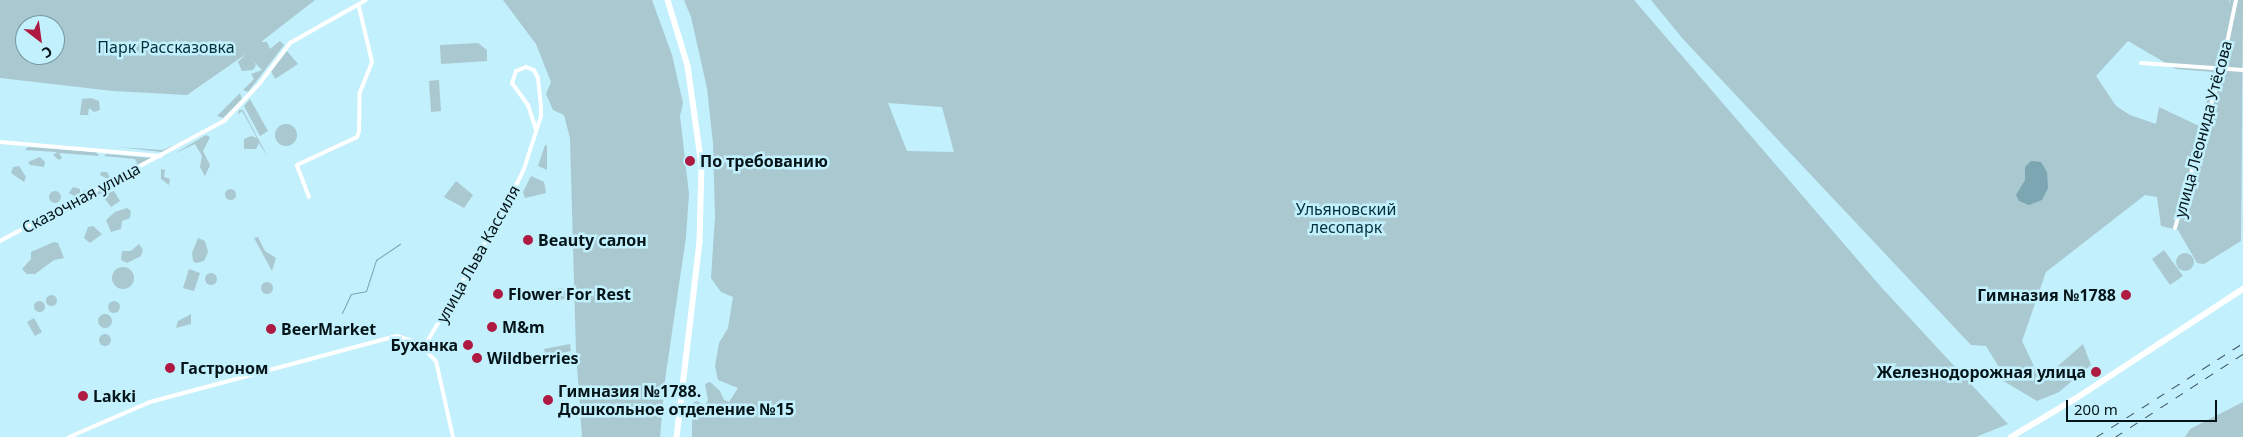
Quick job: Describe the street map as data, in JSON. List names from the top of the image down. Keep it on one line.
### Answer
{"streets":{"street":["улица Леонида Утёсова","Сказочная улица","улица Льва Кассиля"]},"parks":["Парк Рассказовка","Ульяновский лесопарк"],"places":["По требованию","Beauty салон","Flower For Rest","Гимназия №1788","M&m","BeerMarket","Буханка","Wildberries","Гастроном","Железнодорожная улица","Lakki","Гимназия №1788. Дошкольное отделение №15"],"scale_bar":"200 m","north":"bottom right"}
